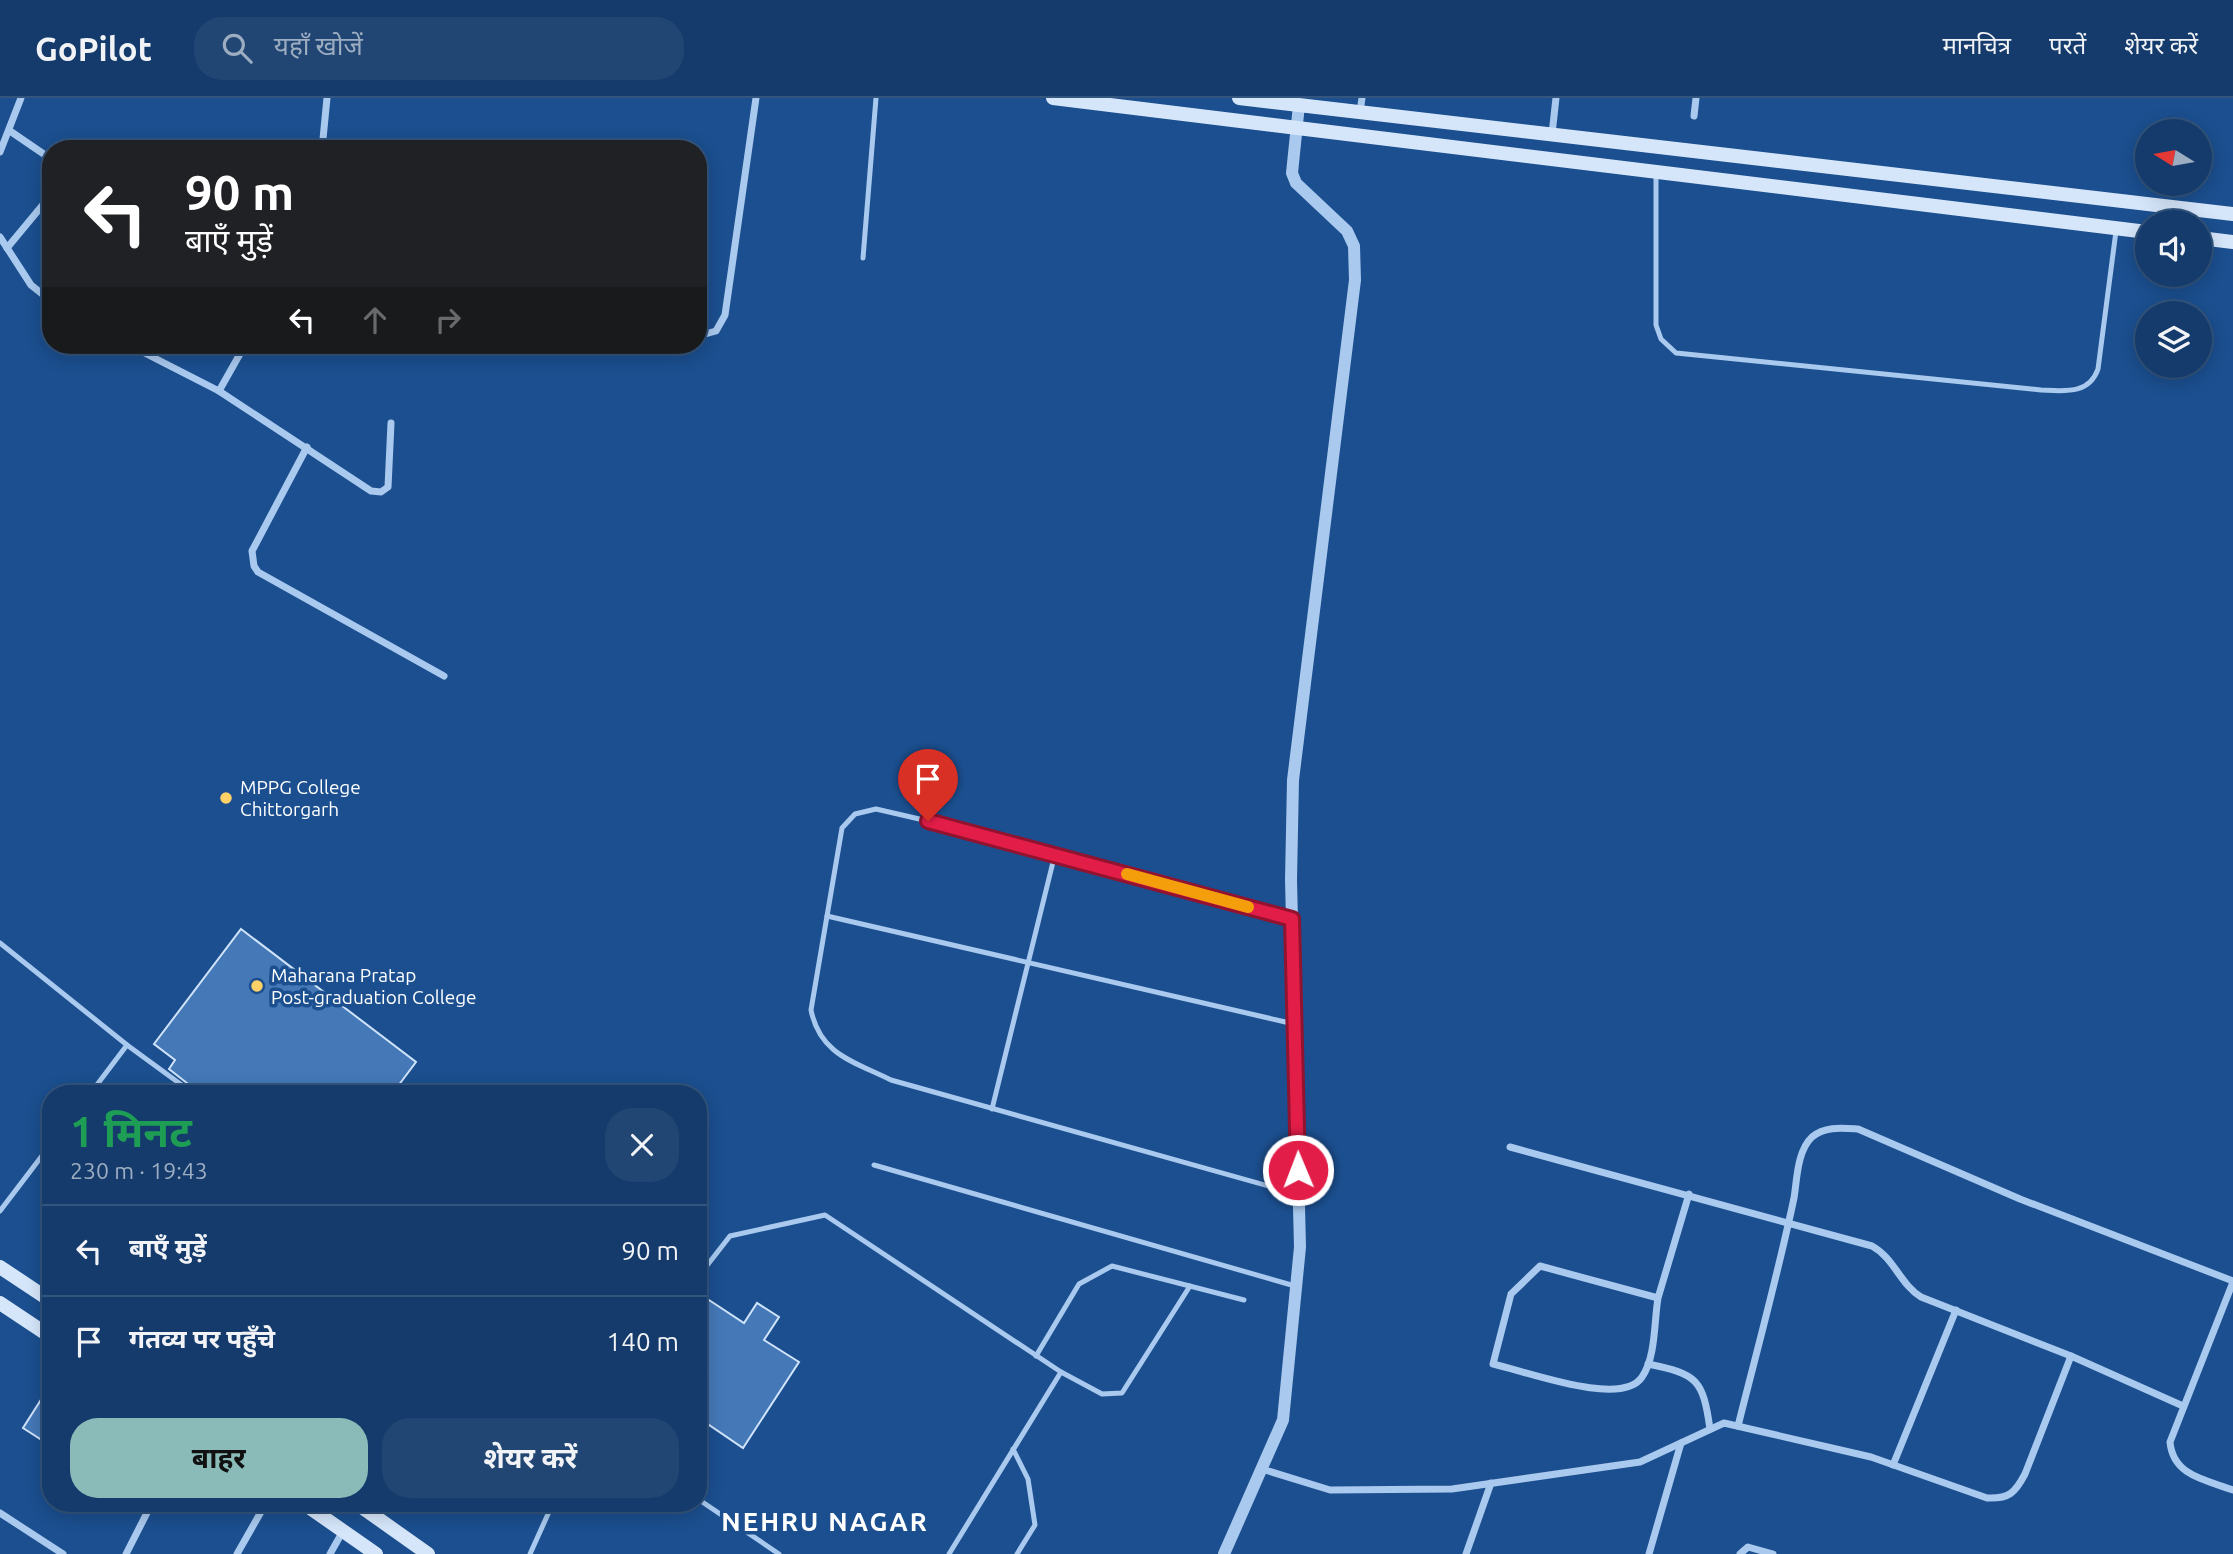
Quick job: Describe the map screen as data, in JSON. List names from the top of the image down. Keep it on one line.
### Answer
{"districts":["NEHRU NAGAR"],"places":["MPPG College Chittorgarh","Maharana Pratap Post-graduation College"],"north":"left","page":{"header":"GoPilot","search":"यहाँ खोजें","nav":["मानचित्र","परतें","शेयर करें"],"turn":["90 m","बाएँ मुड़ें"],"heading":["1 मिनट","230 m · 19:43"],"list":[{"name":"बाएँ मुड़ें","value":"90 m"},{"name":"गंतव्य पर पहुँचे","value":"140 m"}],"buttons":["बाहर","शेयर करें"]}}
